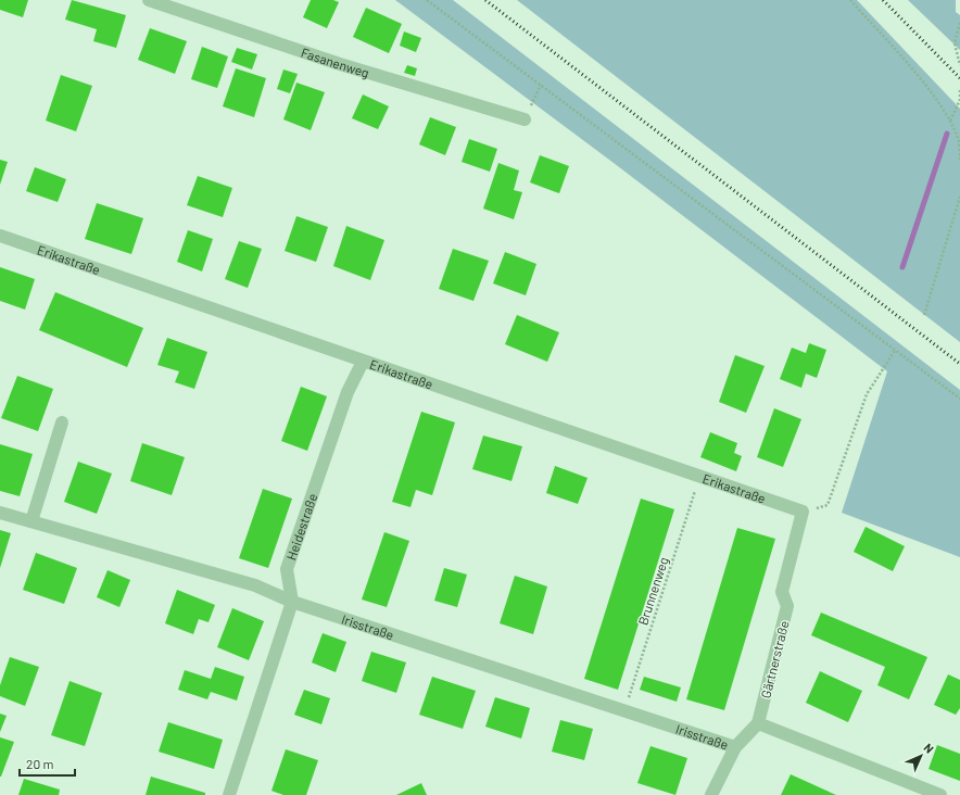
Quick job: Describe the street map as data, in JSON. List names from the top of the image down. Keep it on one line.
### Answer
{"streets":{"street":["Fasanenweg","Erikastraße","Heidestraße","Irisstraße","Gärtnerstraße"],"path":["Brunnenweg"]},"crossings":[["Erikastraße","Heidestraße"],["Erikastraße","Brunnenweg"],["Erikastraße","Gärtnerstraße"],["Heidestraße","Irisstraße"],["Brunnenweg","Irisstraße"],["Irisstraße","Gärtnerstraße"]],"scale_bar":"20 m","north":"top right"}
